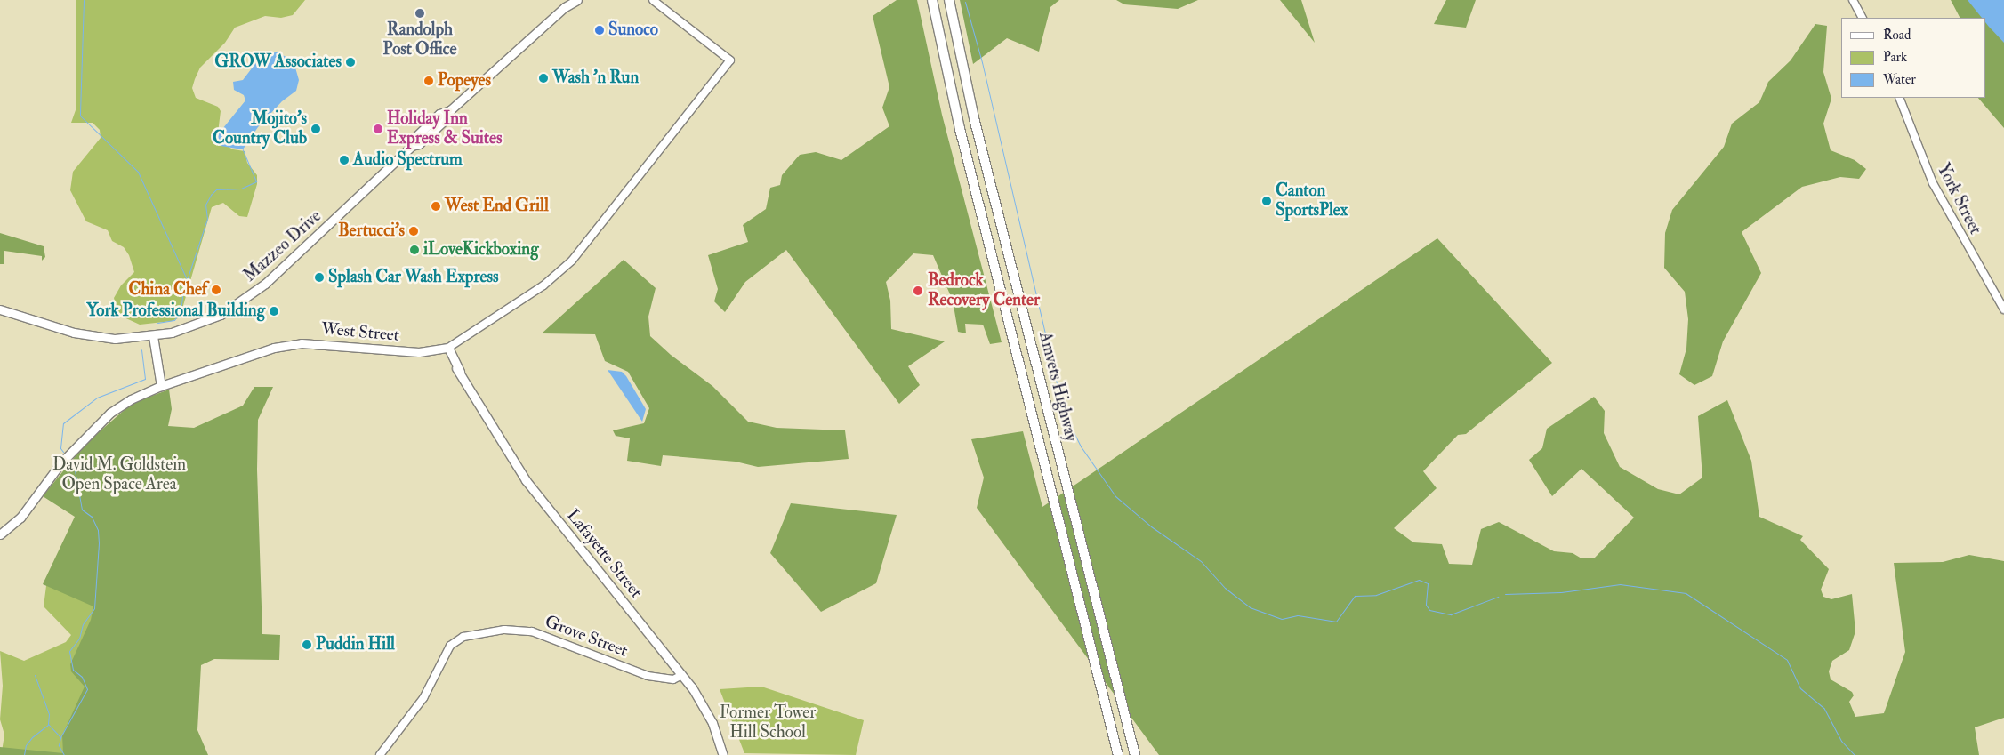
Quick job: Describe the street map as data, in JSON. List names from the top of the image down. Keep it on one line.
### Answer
{"streets":{"highway":["Amvets Highway"],"main road":["Mazzeo Drive","West Street","Lafayette Street"],"street":["York Street","Grove Street"]},"crossings":[["West Street","Lafayette Street"],["Lafayette Street","Grove Street"]],"parks":["David M. Goldstein Open Space Area","Former Tower Hill School"],"places":["Randolph Post Office","Sunoco","GROW Associates","Wash 'n Run","Popeyes","Mojito's Country Club","Holiday Inn Express & Suites","Audio Spectrum","Canton SportsPlex","West End Grill","Bertucci's","iLoveKickboxing","Splash Car Wash Express","China Chef","Bedrock Recovery Center","York Professional Building","Puddin Hill"],"legend":["Road","Park","Water"]}
